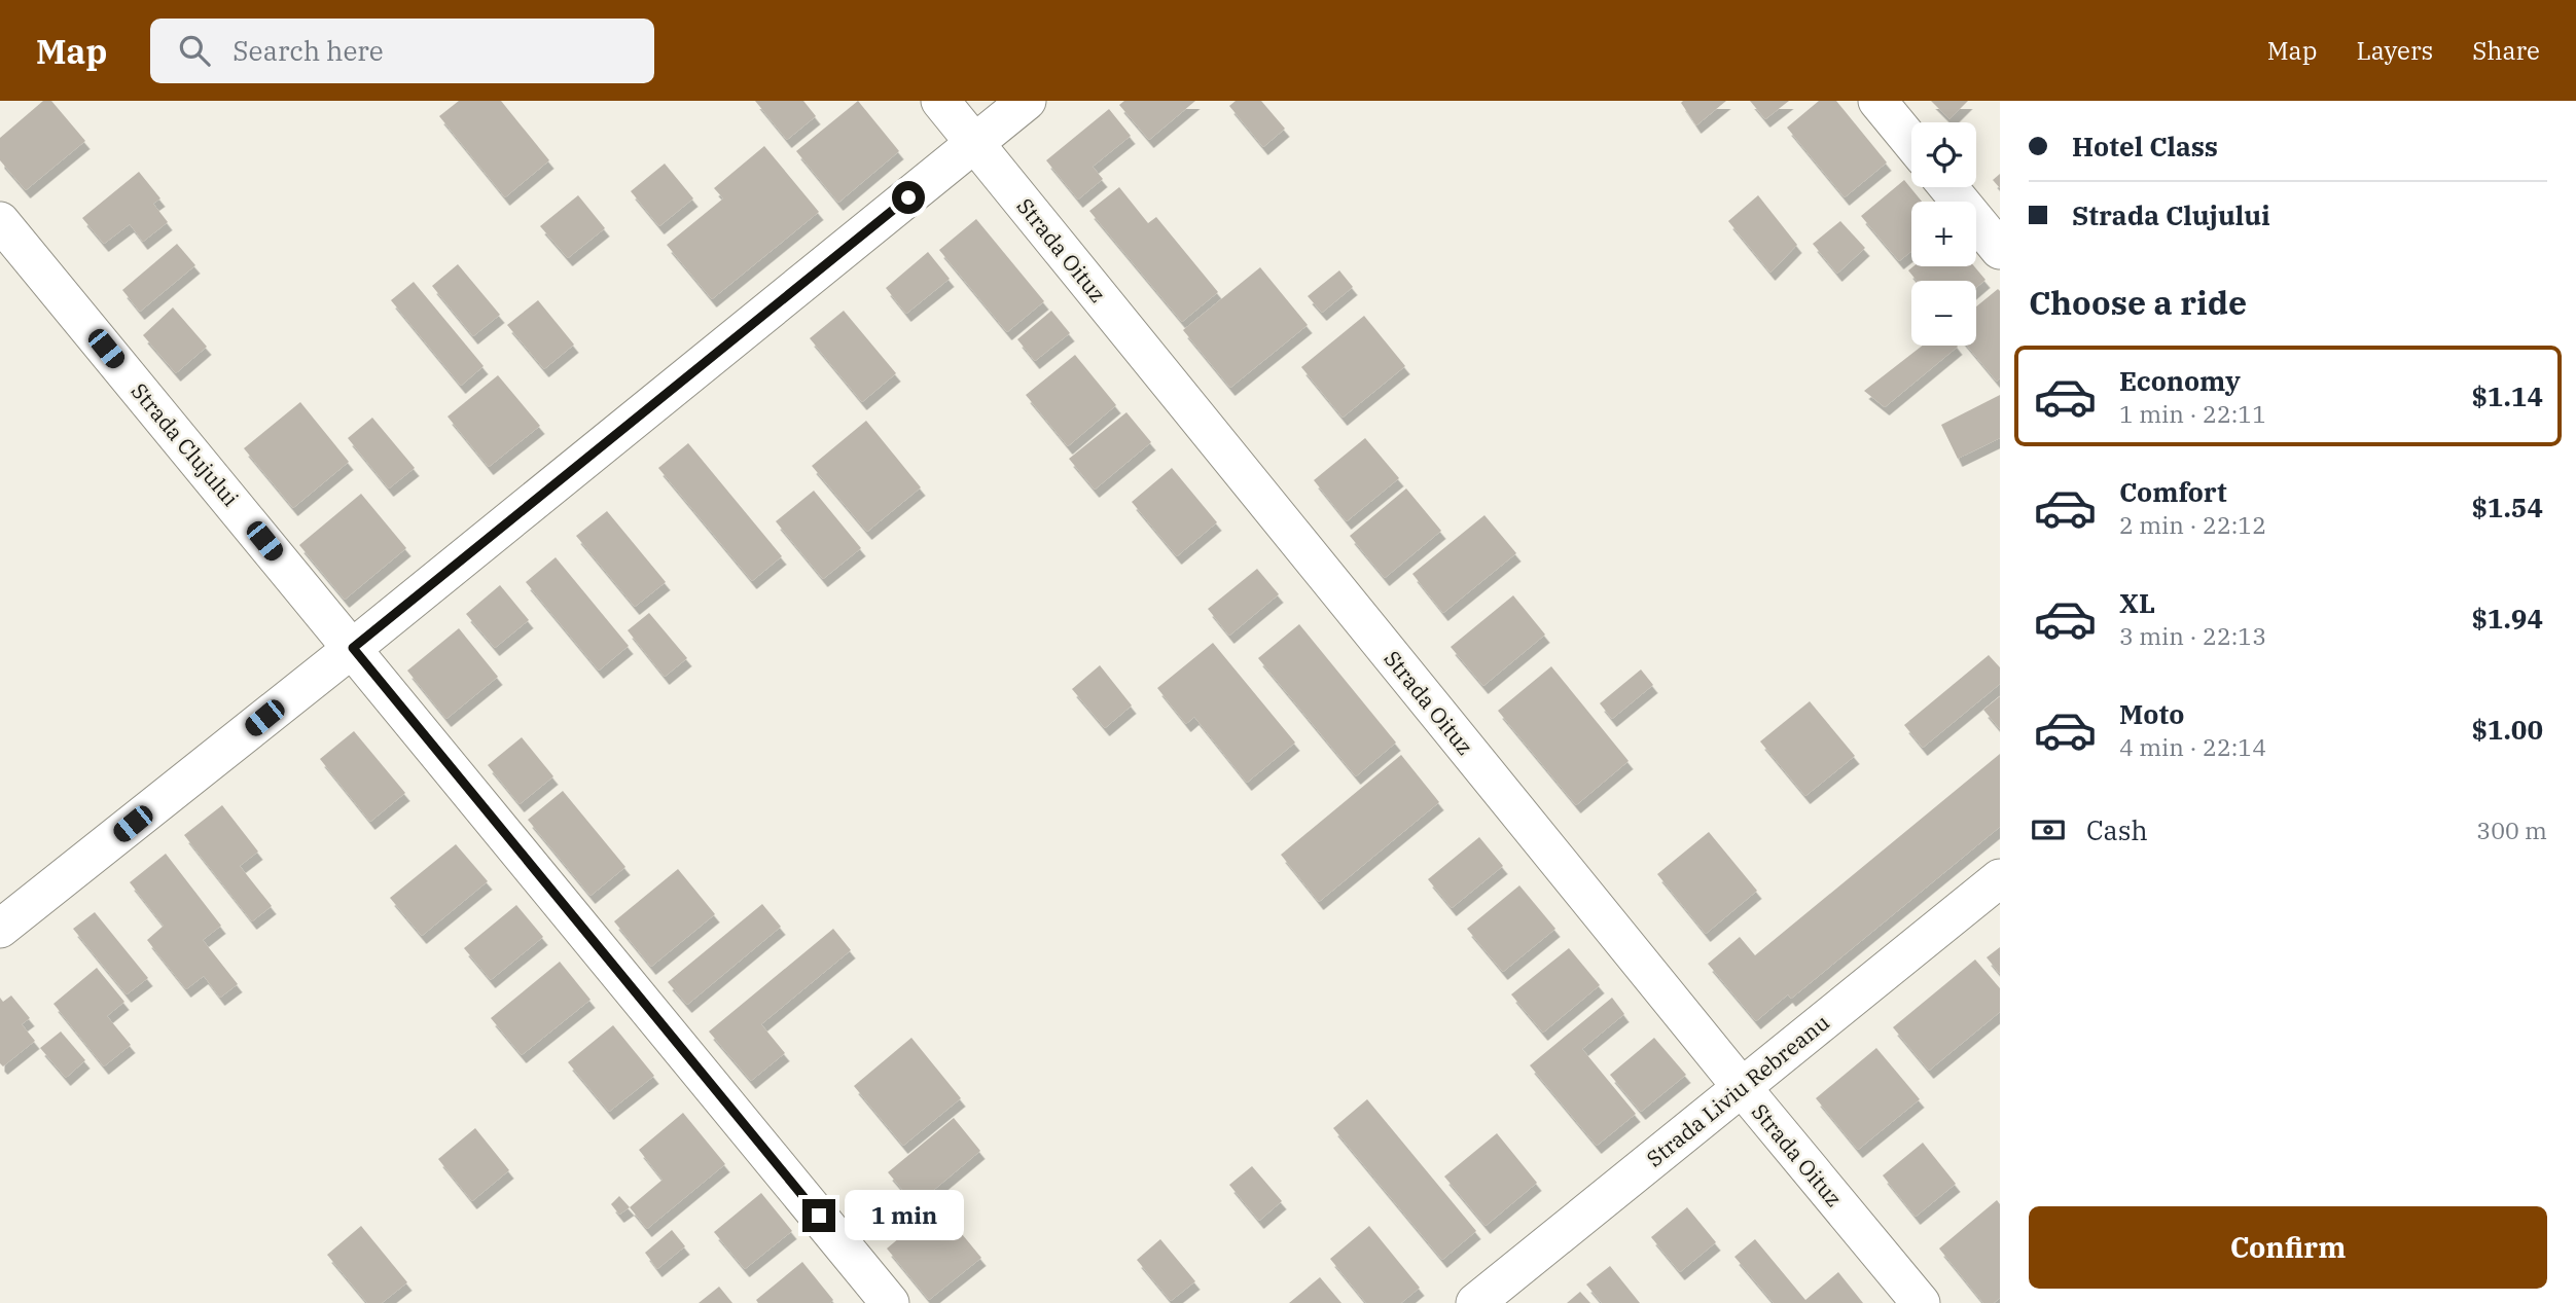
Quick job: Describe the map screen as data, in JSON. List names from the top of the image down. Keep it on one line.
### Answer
{"streets":{"street":["Strada Oituz","Strada Clujului","Strada Liviu Rebreanu"]},"crossings":[["Strada Oituz","Strada Liviu Rebreanu"]],"page":{"header":"Map","search":"Search here","nav":["Map","Layers","Share"],"banner":["Hotel Class","Strada Clujului"],"map_buttons":["+","−"],"heading":"Choose a ride","list":[{"name":"Economy","note":"1 min · 22:11","value":"$1.14"},{"name":"Comfort","note":"2 min · 22:12","value":"$1.54"},{"name":"XL","note":"3 min · 22:13","value":"$1.94"},{"name":"Moto","note":"4 min · 22:14","value":"$1.00"}],"pay":["Cash","300 m"],"bubble":"1 min","buttons":"Confirm"}}
